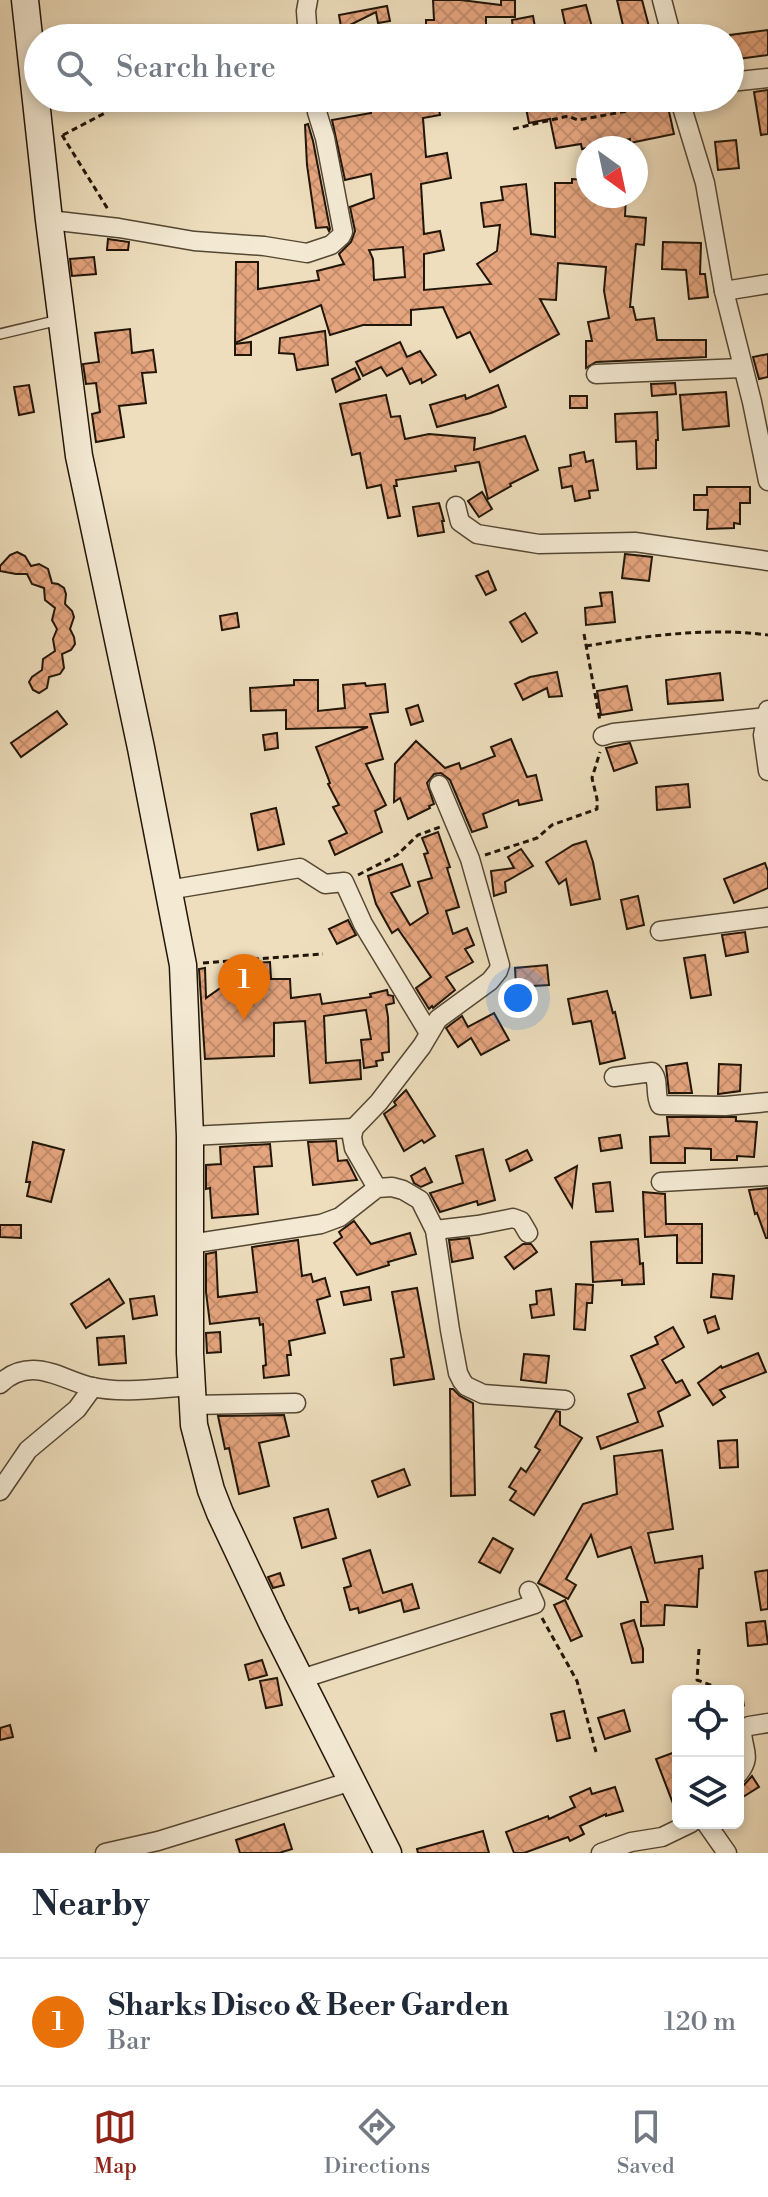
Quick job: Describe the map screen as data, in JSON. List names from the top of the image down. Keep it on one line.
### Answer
{"north":"bottom right","page":{"search":"Search here","pins":"1","heading":"Nearby","list":[{"mark":"1","name":"Sharks Disco & Beer Garden","note":"Bar","value":"120 m"}],"nav":["Map","Directions","Saved"]}}
